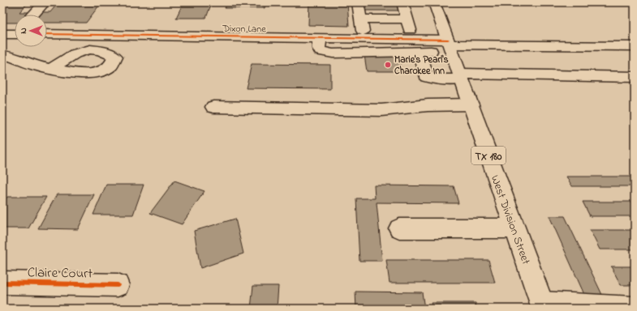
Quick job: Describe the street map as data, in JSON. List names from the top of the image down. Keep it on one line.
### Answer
{"streets":{"street":["Dixon Lane","TX 180","West Division Street","Claire Court"]},"crossings":[["Dixon Lane","West Division Street"]],"places":["Marie's Pearl's Charokee Inn"],"north":"left"}
